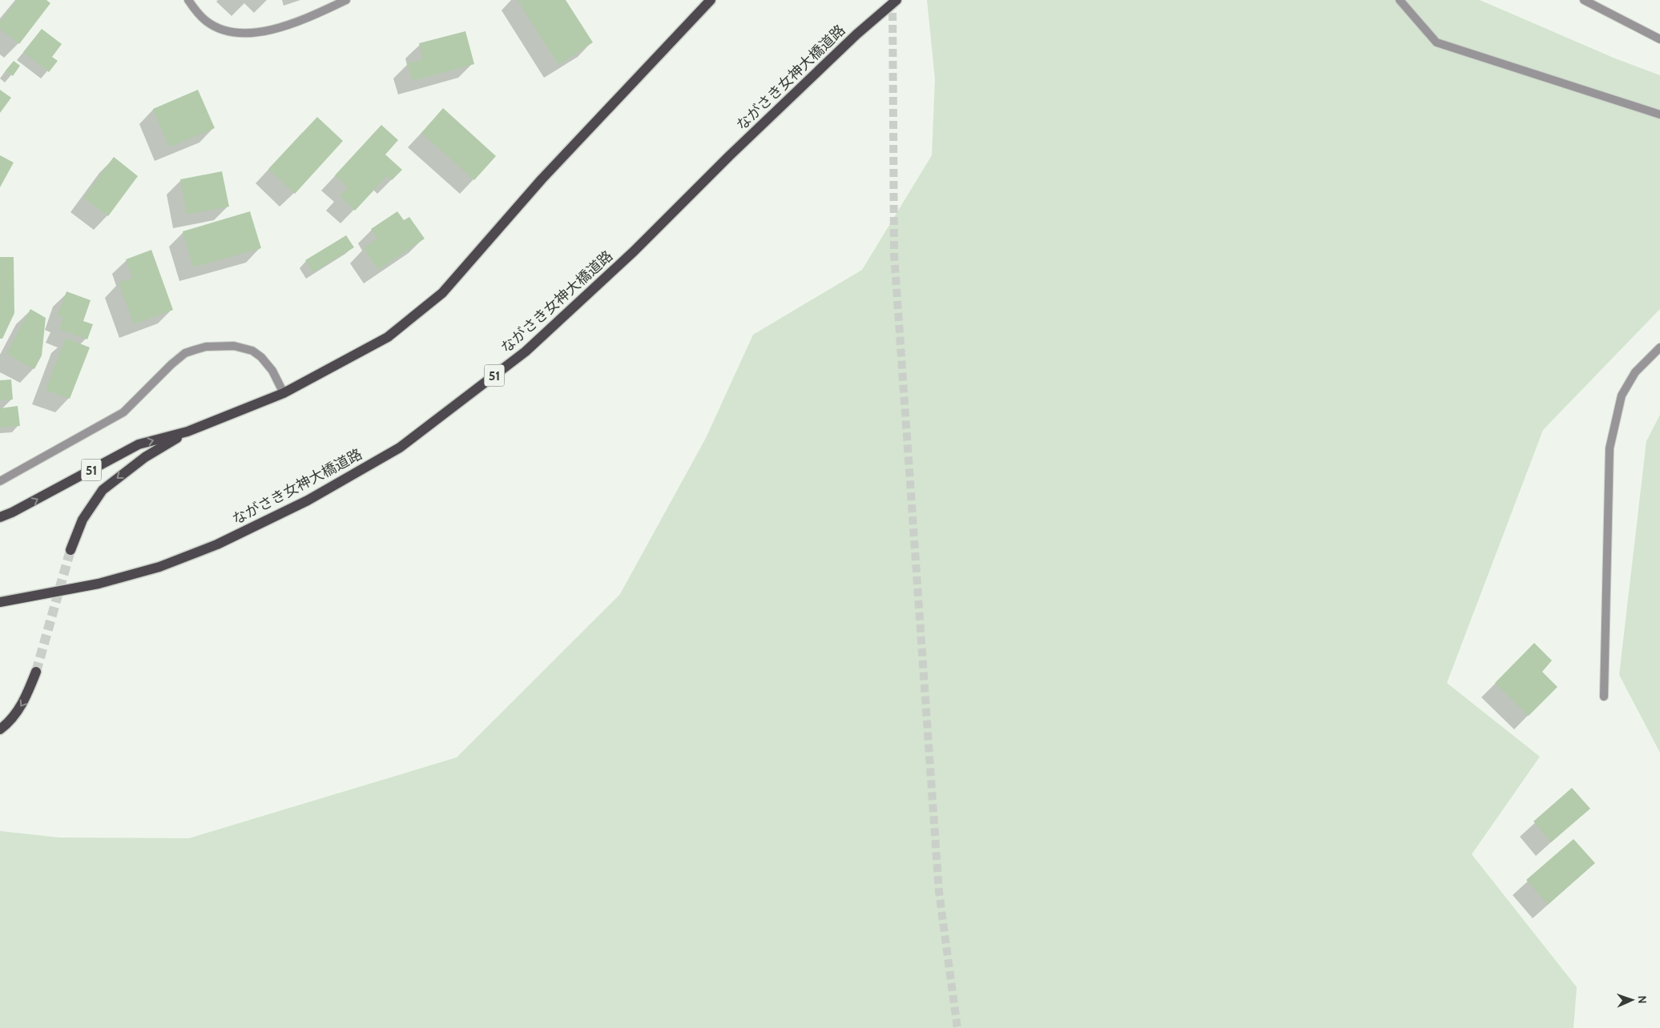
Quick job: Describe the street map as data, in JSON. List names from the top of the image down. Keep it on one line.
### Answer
{"streets":{"main road":["ながさき女神大橋道路","51"]},"north":"right"}
